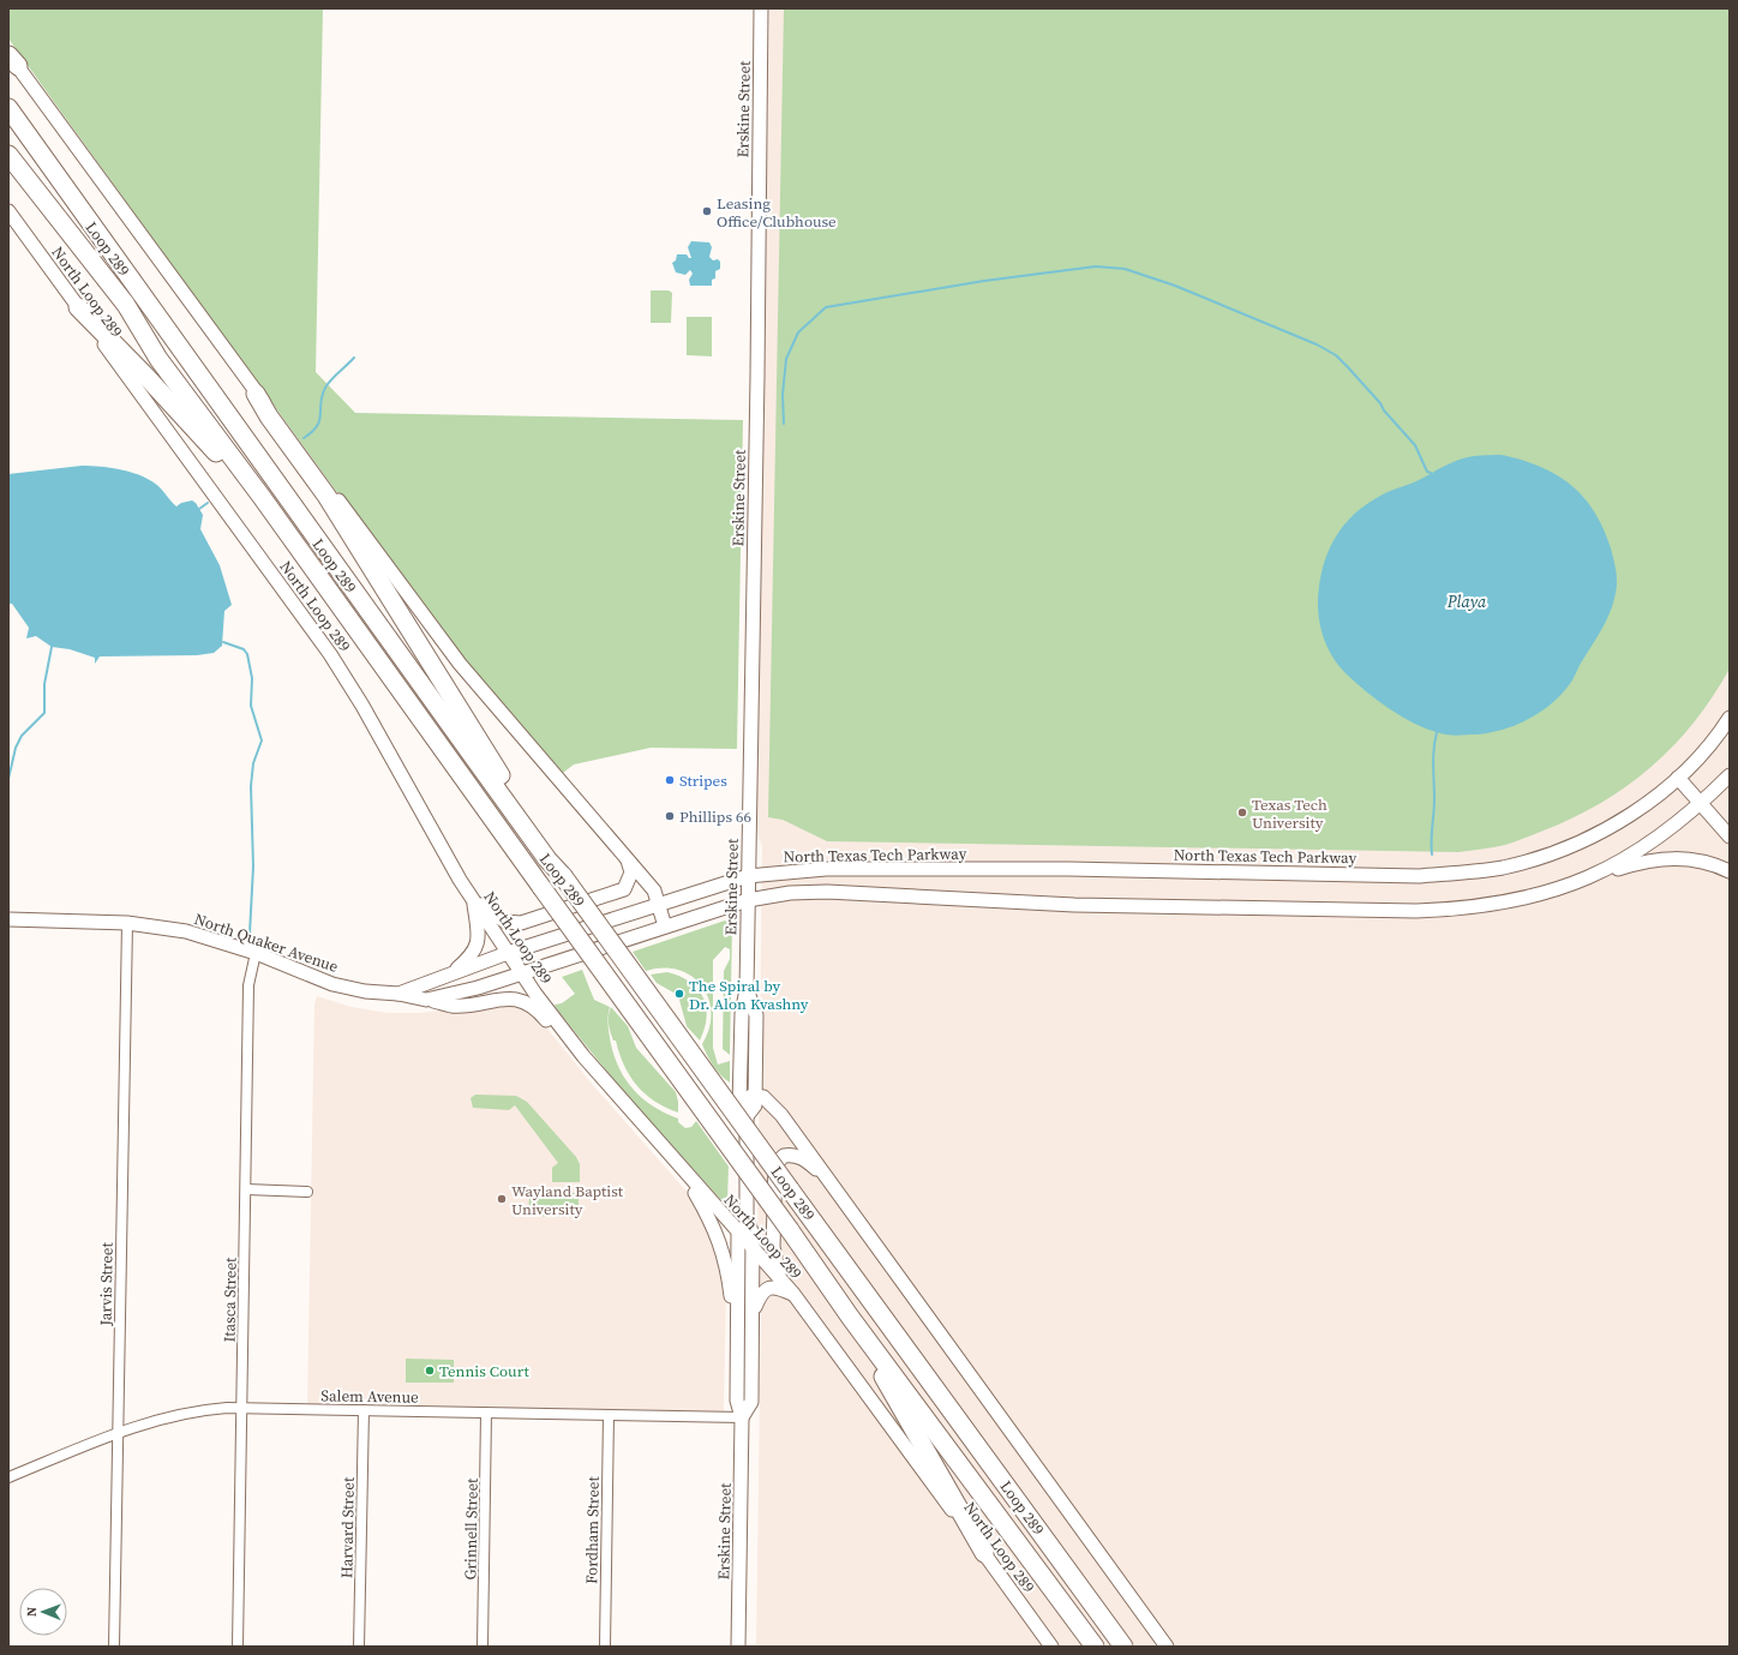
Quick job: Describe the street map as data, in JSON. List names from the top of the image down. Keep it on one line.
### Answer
{"streets":{"highway":["Loop 289"],"main road":["Erskine Street","North Loop 289","North Texas Tech Parkway","North Quaker Avenue"],"street":["Jarvis Street","Itasca Street","Salem Avenue","Harvard Street","Grinnell Street","Fordham Street"]},"crossings":[["Erskine Street","North Loop 289"],["Erskine Street","North Texas Tech Parkway"],["Erskine Street","North Quaker Avenue"],["Erskine Street","Salem Avenue"],["North Loop 289","North Quaker Avenue"],["North Texas Tech Parkway","North Quaker Avenue"],["North Quaker Avenue","Jarvis Street"],["North Quaker Avenue","Itasca Street"],["Jarvis Street","Salem Avenue"],["Itasca Street","Salem Avenue"],["Salem Avenue","Harvard Street"],["Salem Avenue","Grinnell Street"],["Salem Avenue","Fordham Street"]],"water":["Playa"],"places":["Leasing Office/Clubhouse","Stripes","Texas Tech University","Phillips 66","The Spiral by Dr. Alon Kvashny","Wayland Baptist University","Tennis Court"],"north":"left"}
